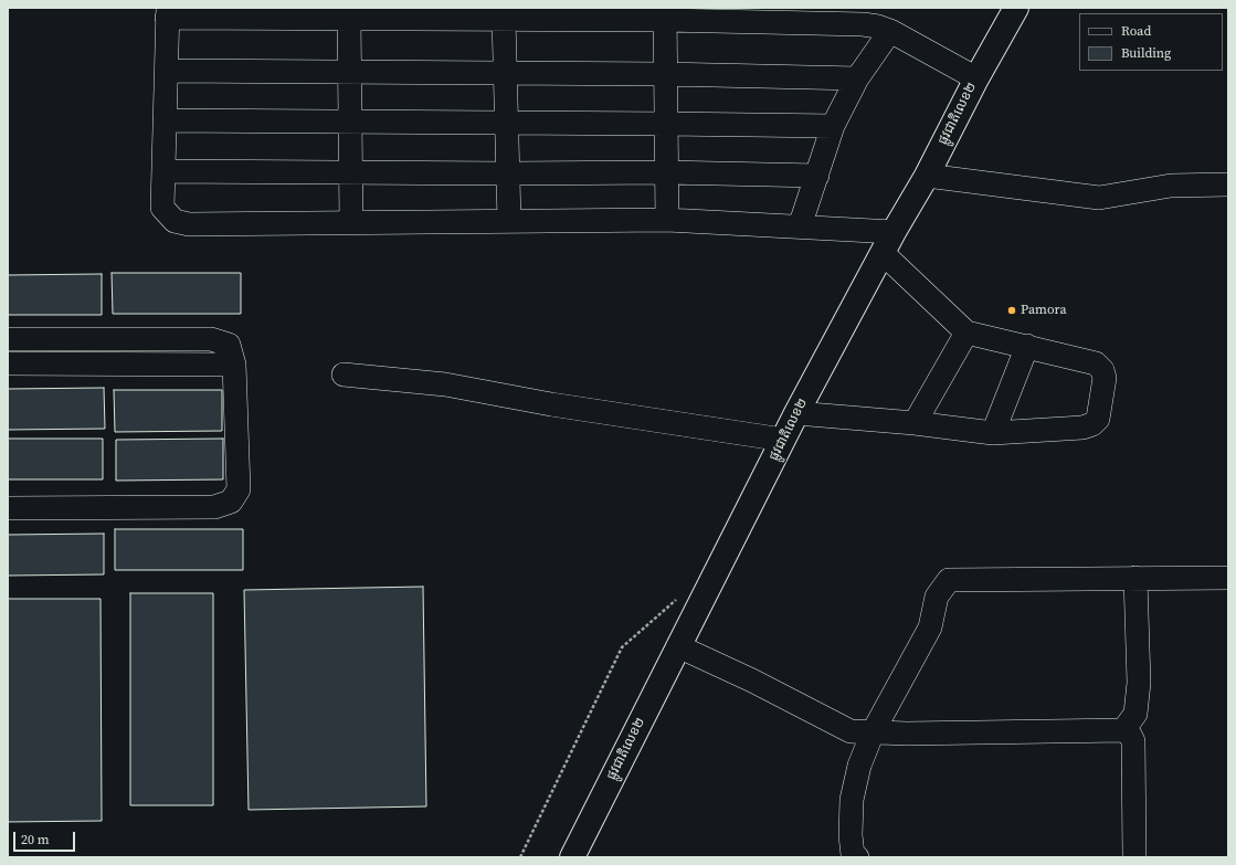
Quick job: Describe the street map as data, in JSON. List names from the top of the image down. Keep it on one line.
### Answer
{"streets":{"highway":["ផ្លូវជាតិលេខ២"]},"places":["Pamora"],"legend":["Road","Building"],"scale_bar":"20 m"}
